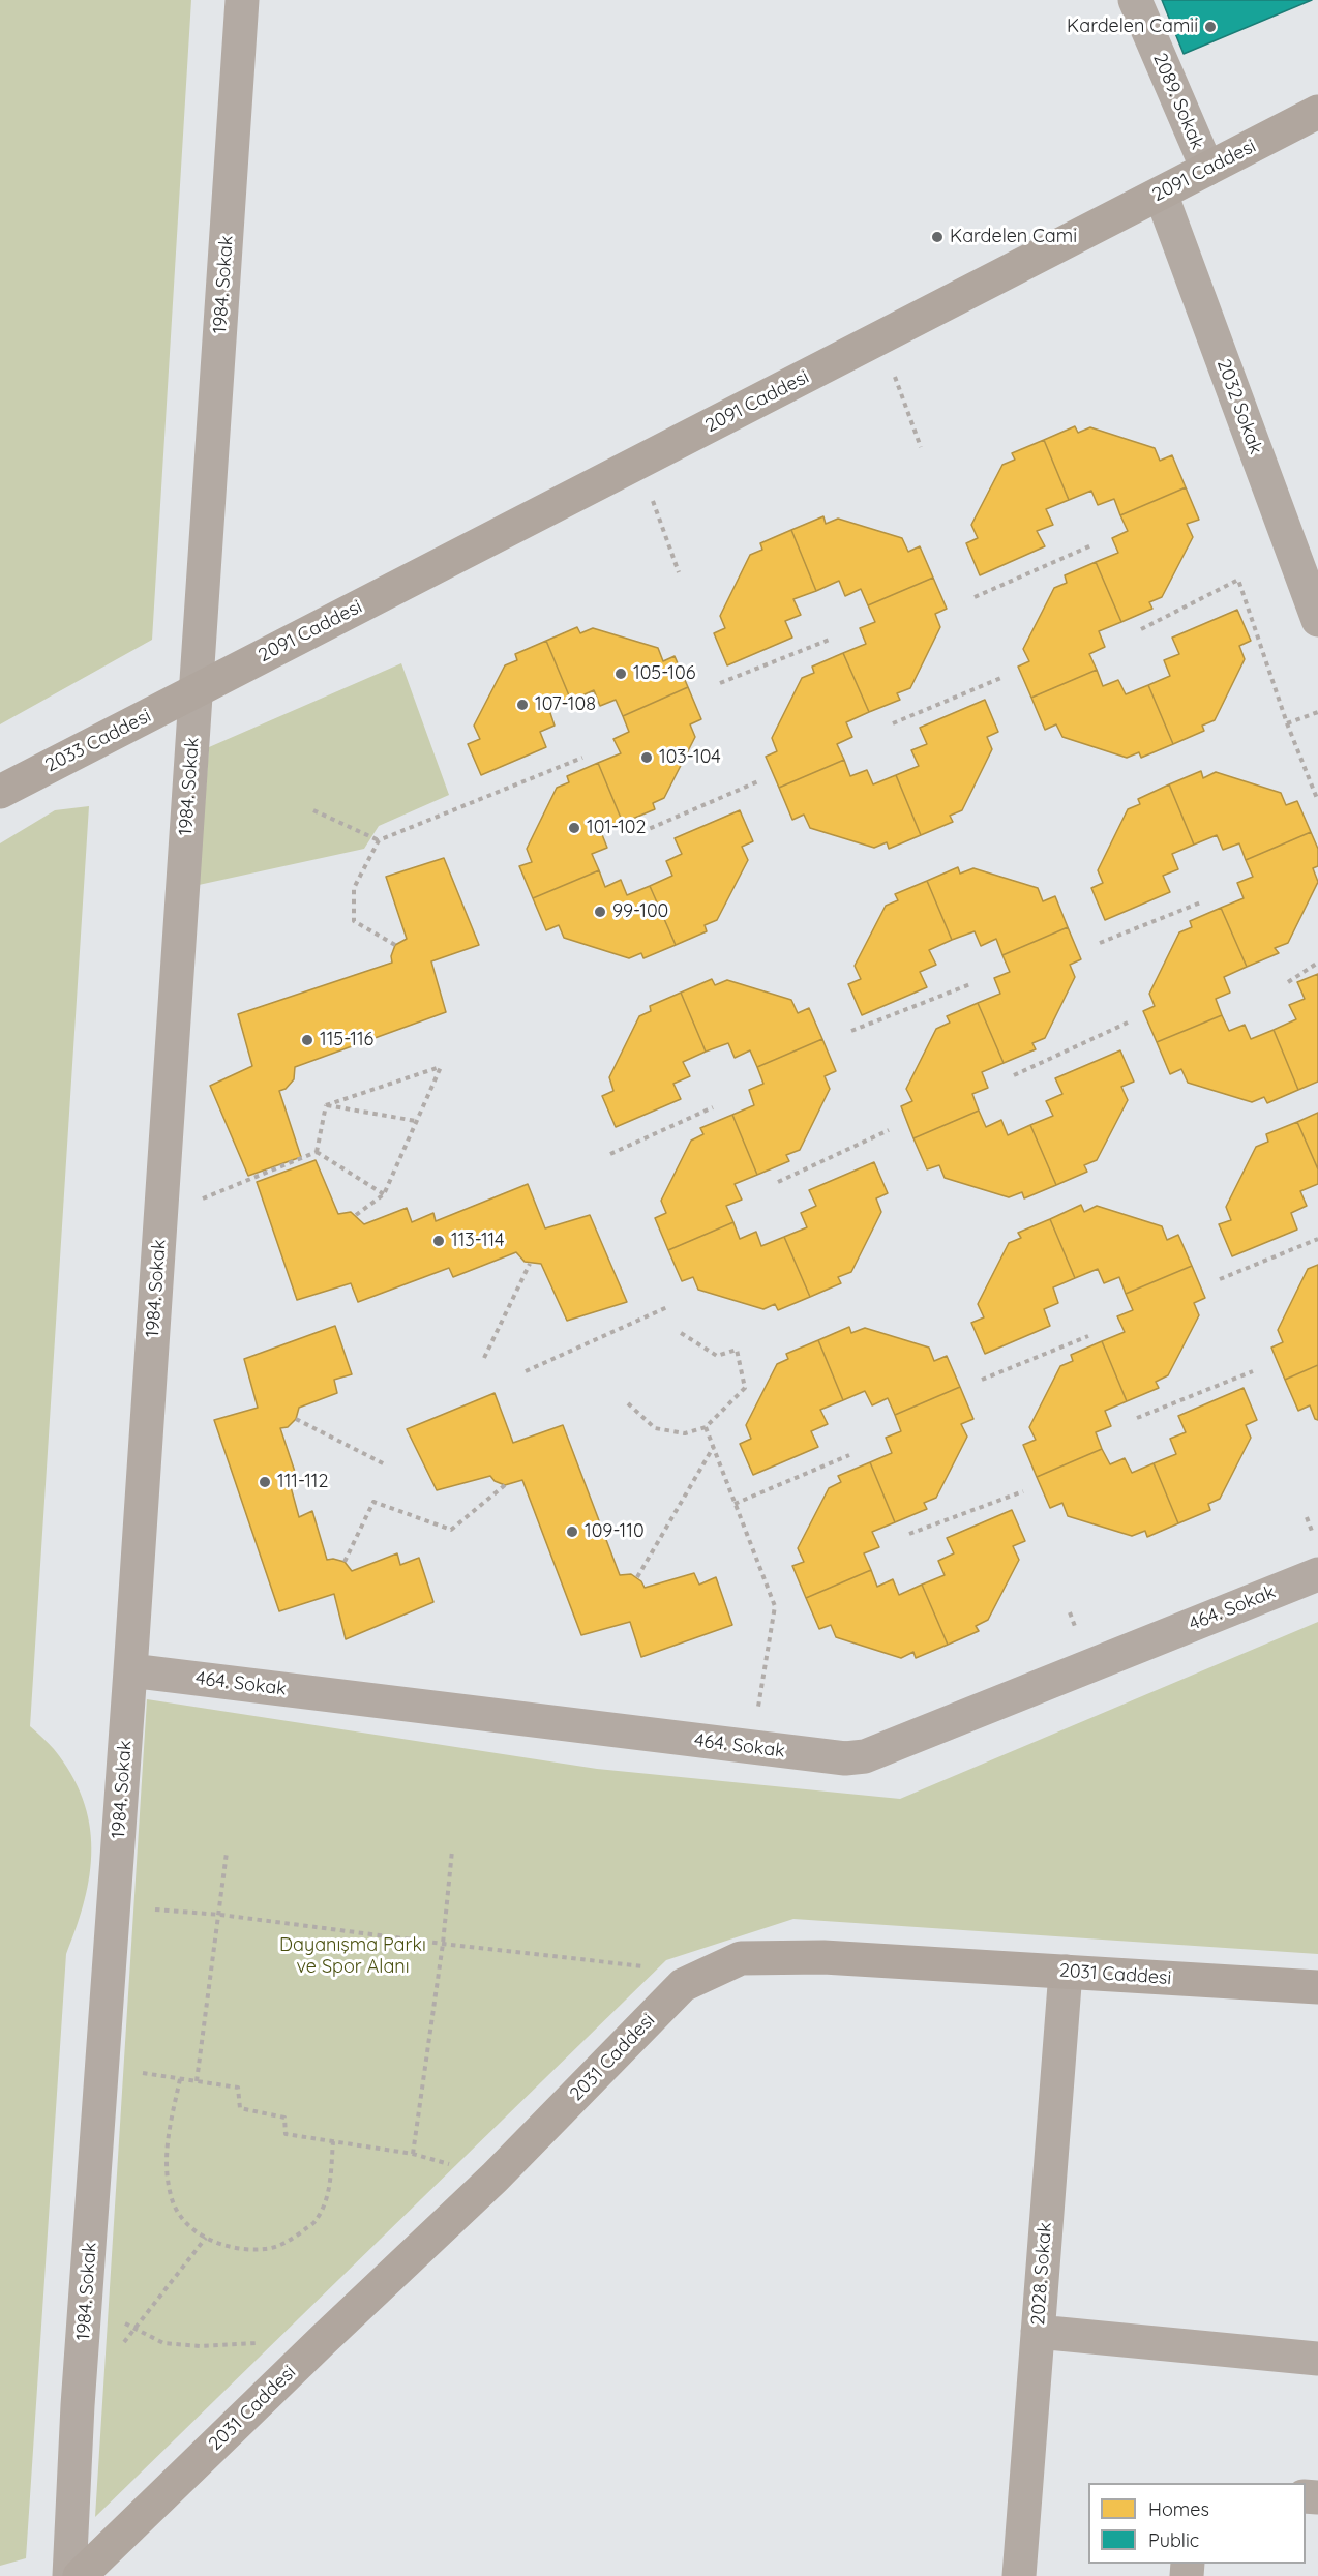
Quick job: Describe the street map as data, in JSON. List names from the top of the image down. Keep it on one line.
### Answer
{"streets":{"street":["2089. Sokak","2091 Caddesi","1984. Sokak","2032 Sokak","2033 Caddesi","464. Sokak","2031 Caddesi","2028. Sokak"]},"crossings":[["2089. Sokak","2091 Caddesi"],["2091 Caddesi","1984. Sokak"],["2091 Caddesi","2032 Sokak"],["2091 Caddesi","2033 Caddesi"],["1984. Sokak","2033 Caddesi"],["1984. Sokak","464. Sokak"],["2031 Caddesi","2028. Sokak"]],"parks":["Dayanışma Parkı ve Spor Alanı"],"places":["Kardelen Camii","Kardelen Cami","105-106","107-108","103-104","101-102","99-100","115-116","113-114","111-112","109-110"],"legend":["Homes","Public"]}
